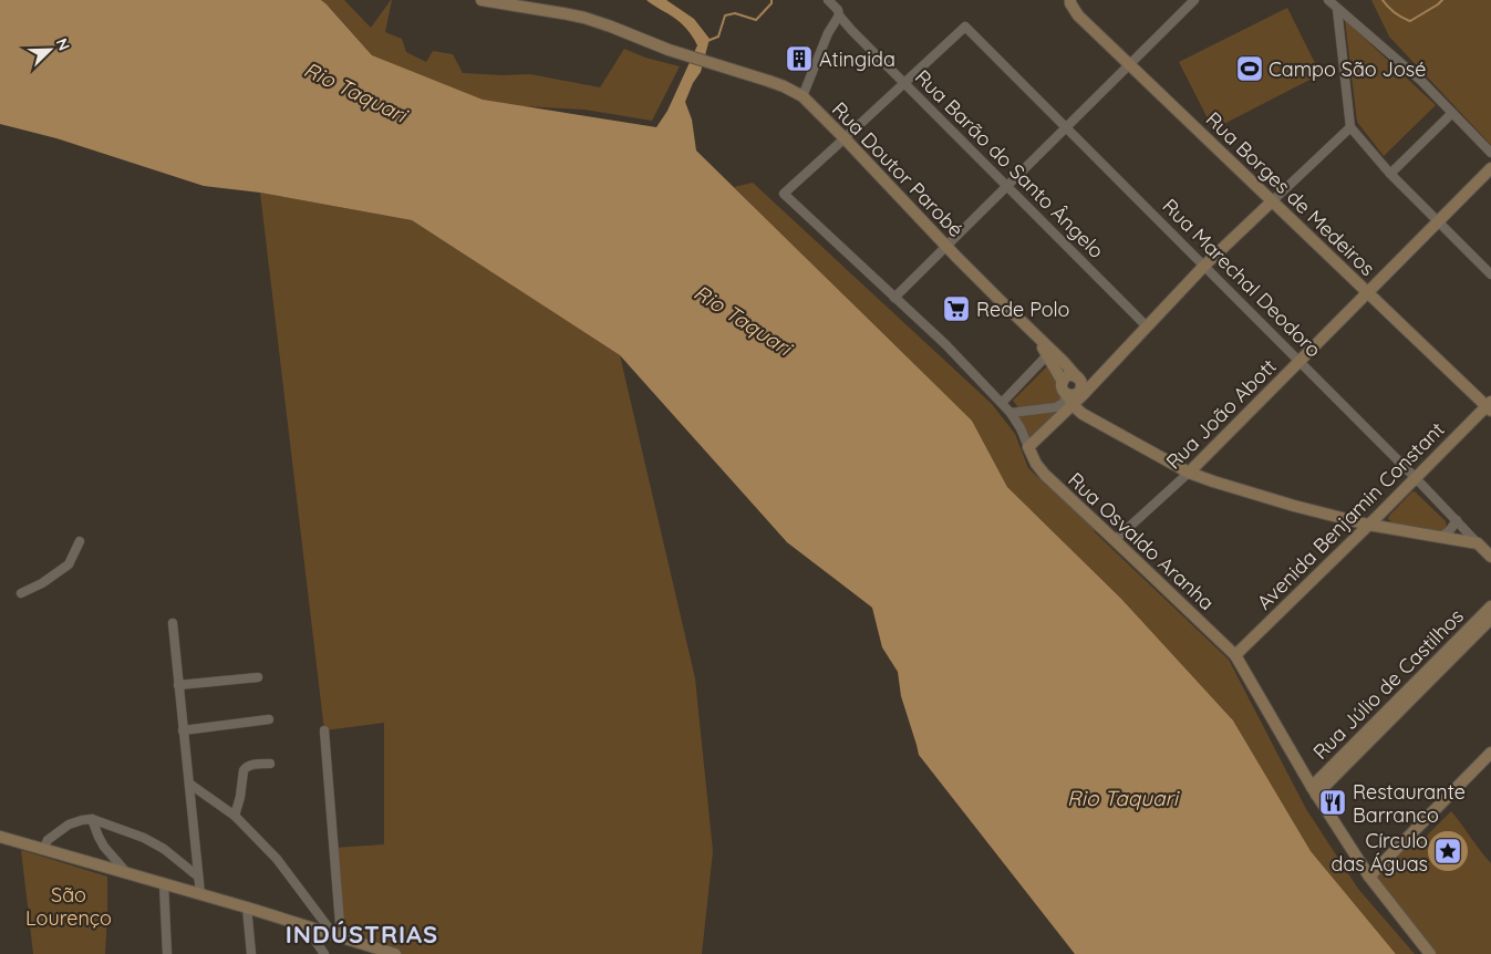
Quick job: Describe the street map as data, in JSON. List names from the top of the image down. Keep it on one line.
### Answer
{"streets":{"main road":["Rua Doutor Parobé","Rua Borges de Medeiros","Rua Marechal Deodoro","Rua João Abott","Avenida Benjamin Constant","Rua Osvaldo Aranha","Rua Júlio de Castilhos"],"street":["Rua Barão do Santo Ângelo"]},"crossings":[["Rua Barão do Santo Ângelo","Rua Marechal Deodoro"],["Rua Doutor Parobé","Rua Osvaldo Aranha"],["Rua Borges de Medeiros","Rua João Abott"],["Rua Borges de Medeiros","Avenida Benjamin Constant"],["Rua Marechal Deodoro","Rua João Abott"],["Rua Marechal Deodoro","Avenida Benjamin Constant"],["Rua João Abott","Rua Osvaldo Aranha"],["Avenida Benjamin Constant","Rua Osvaldo Aranha"],["Rua Osvaldo Aranha","Rua Júlio de Castilhos"]],"districts":["INDÚSTRIAS"],"water":["Rio Taquari"],"parks":["São Lourenço"],"places":{"building":["Atingida"],"sports":["Campo São José"],"supermarket":["Rede Polo"],"restaurant":["Restaurante Barranco"],"place":["Círculo das Águas"]},"north":"top right"}
